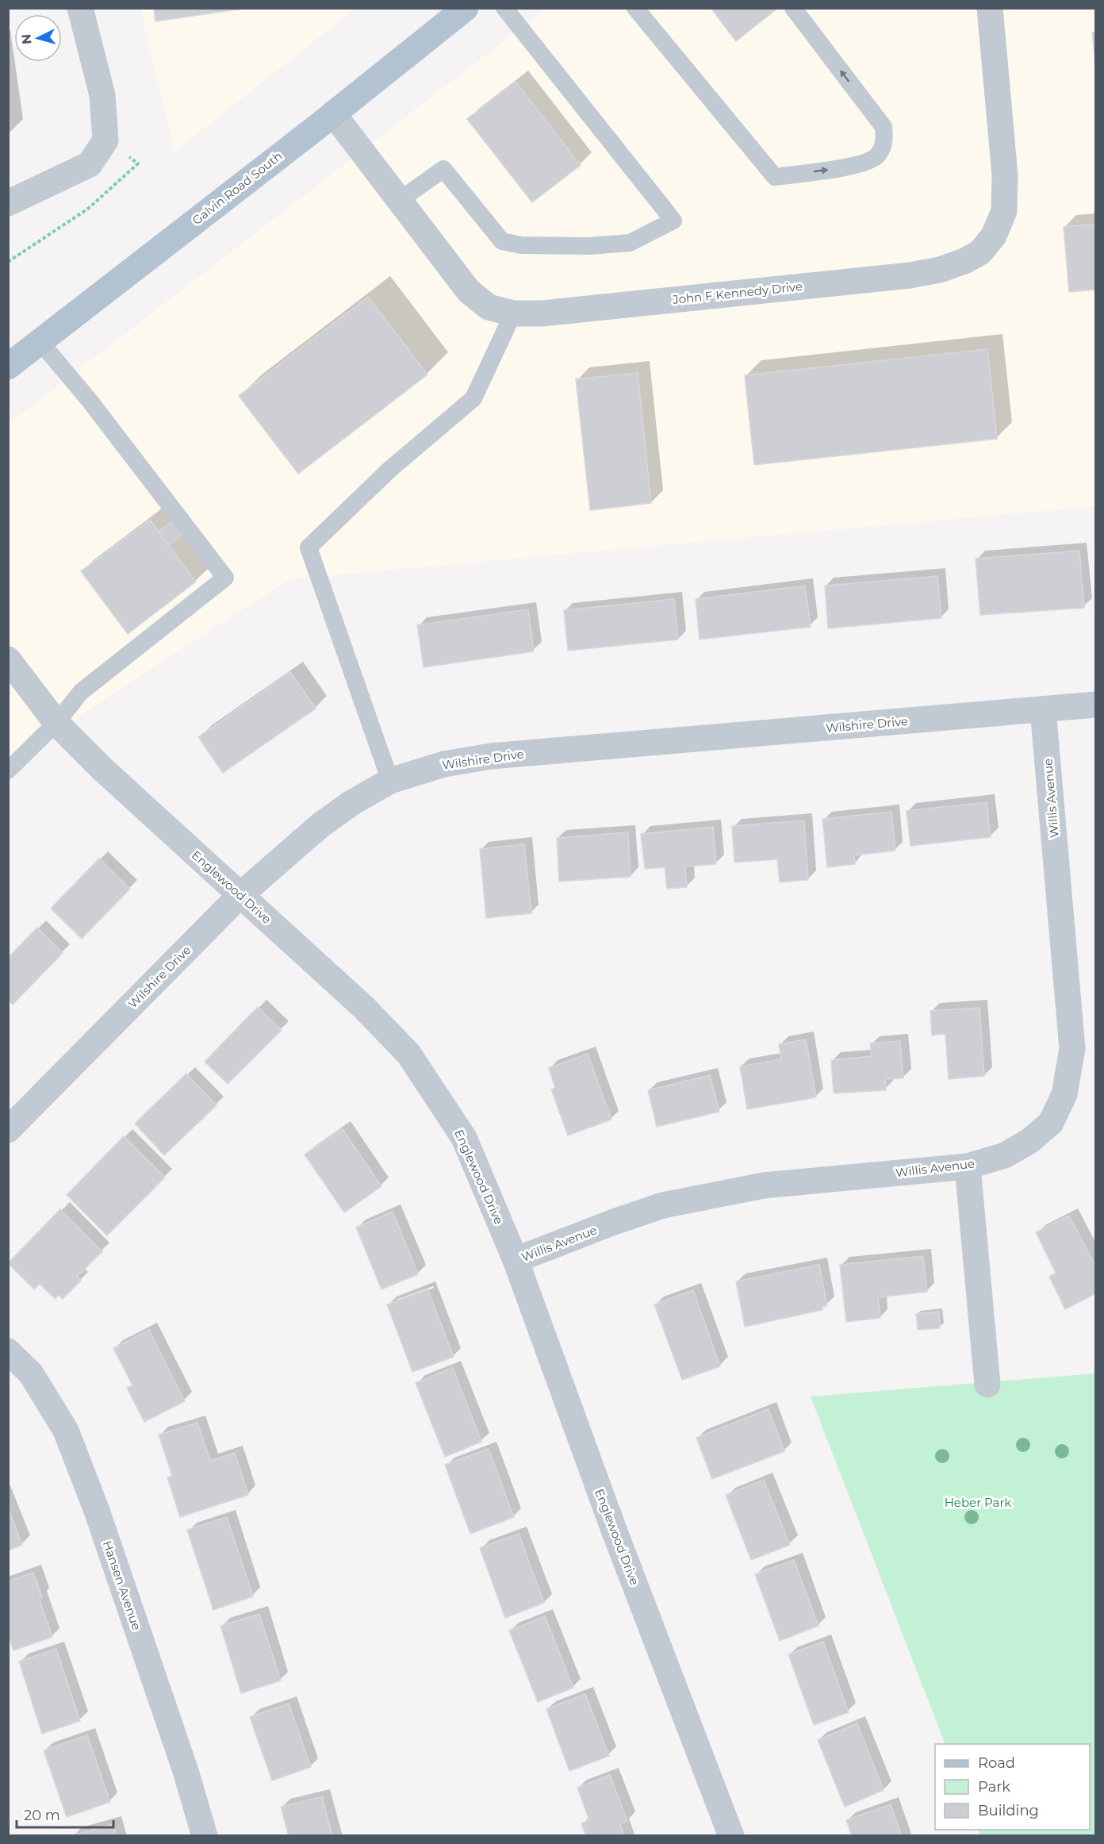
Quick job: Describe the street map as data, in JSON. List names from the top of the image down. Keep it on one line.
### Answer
{"streets":{"main road":["Galvin Road South"],"street":["John F Kennedy Drive","Wilshire Drive","Willis Avenue","Englewood Drive","Hansen Avenue"]},"crossings":[["Galvin Road South","John F Kennedy Drive"],["Wilshire Drive","Willis Avenue"],["Wilshire Drive","Englewood Drive"],["Willis Avenue","Englewood Drive"]],"parks":["Heber Park"],"legend":["Road","Park","Building"],"scale_bar":"20 m","north":"left"}
